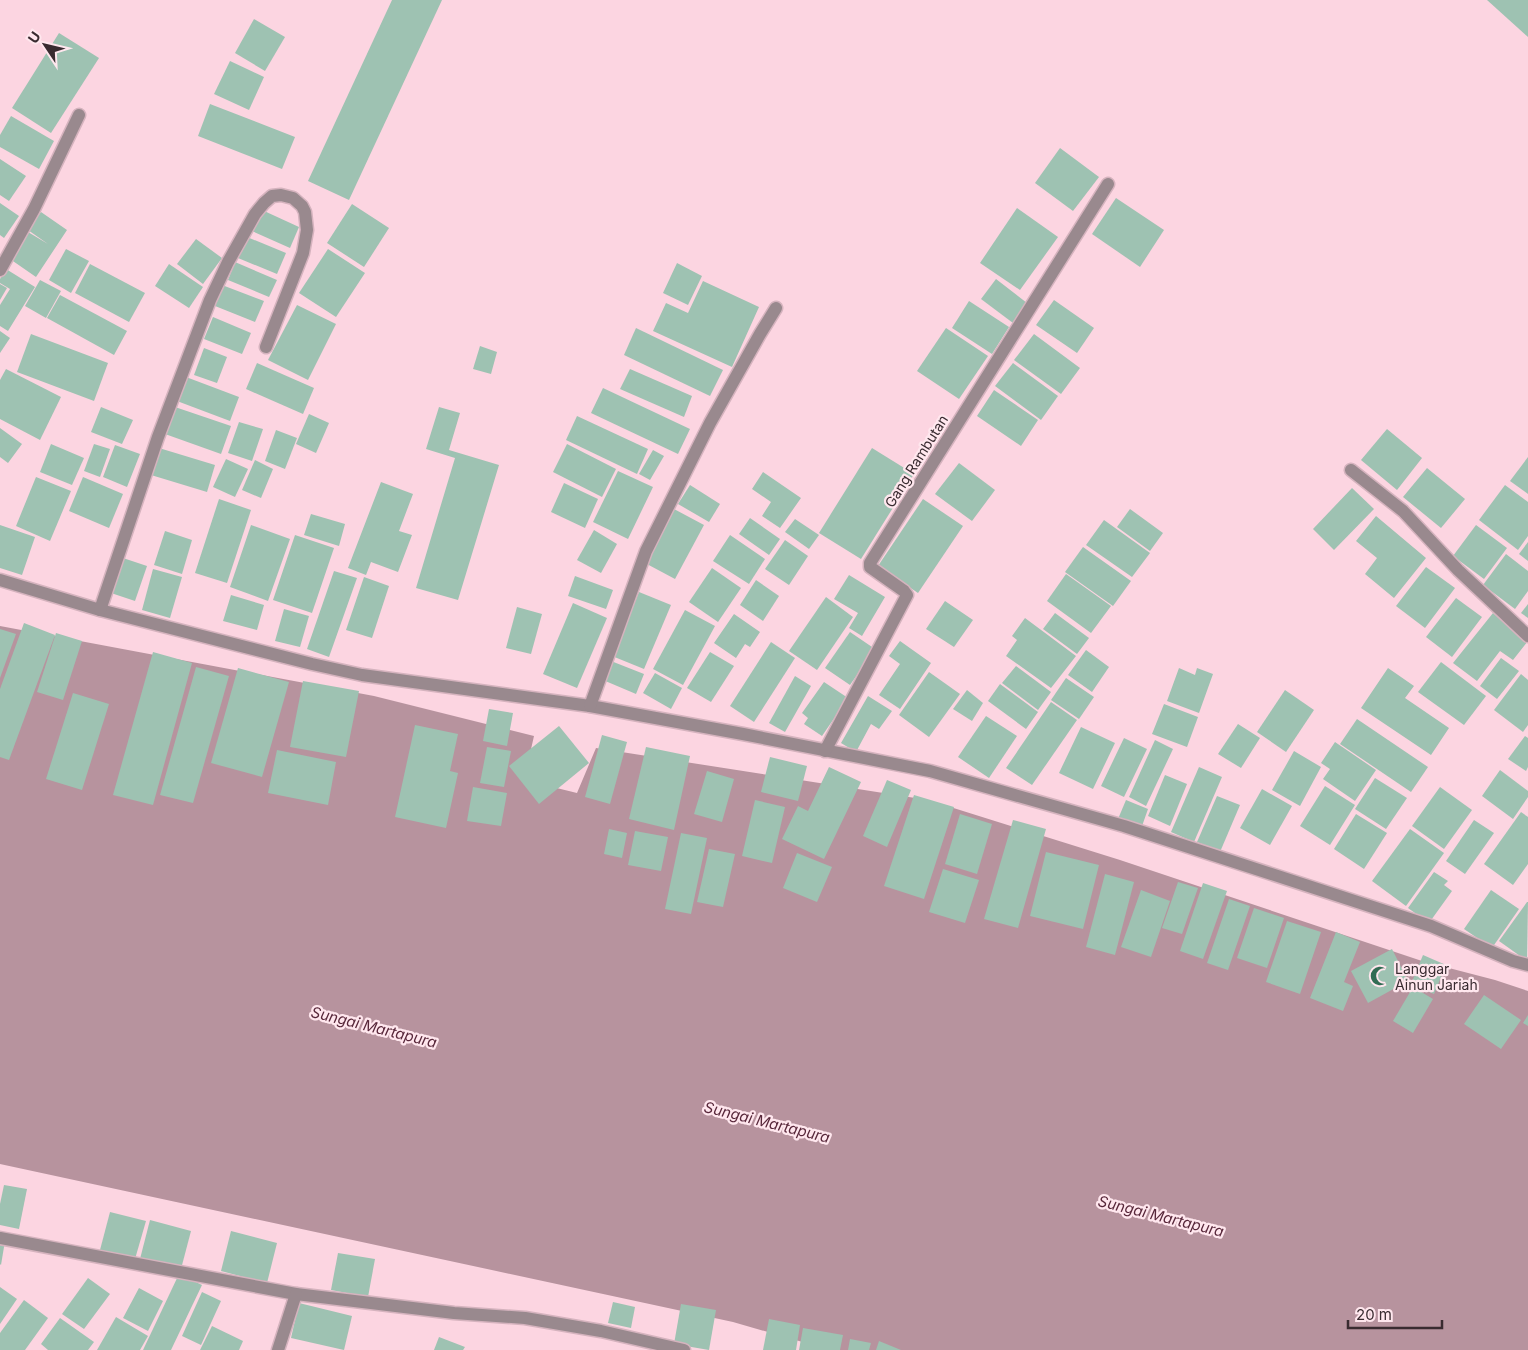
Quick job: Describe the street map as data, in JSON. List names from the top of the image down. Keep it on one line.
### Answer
{"streets":{"street":["Gang Rambutan"]},"water":["Sungai Martapura"],"places":{"mosque":["Langgar Ainun Jariah"]},"scale_bar":"20 m","north":"top left"}
